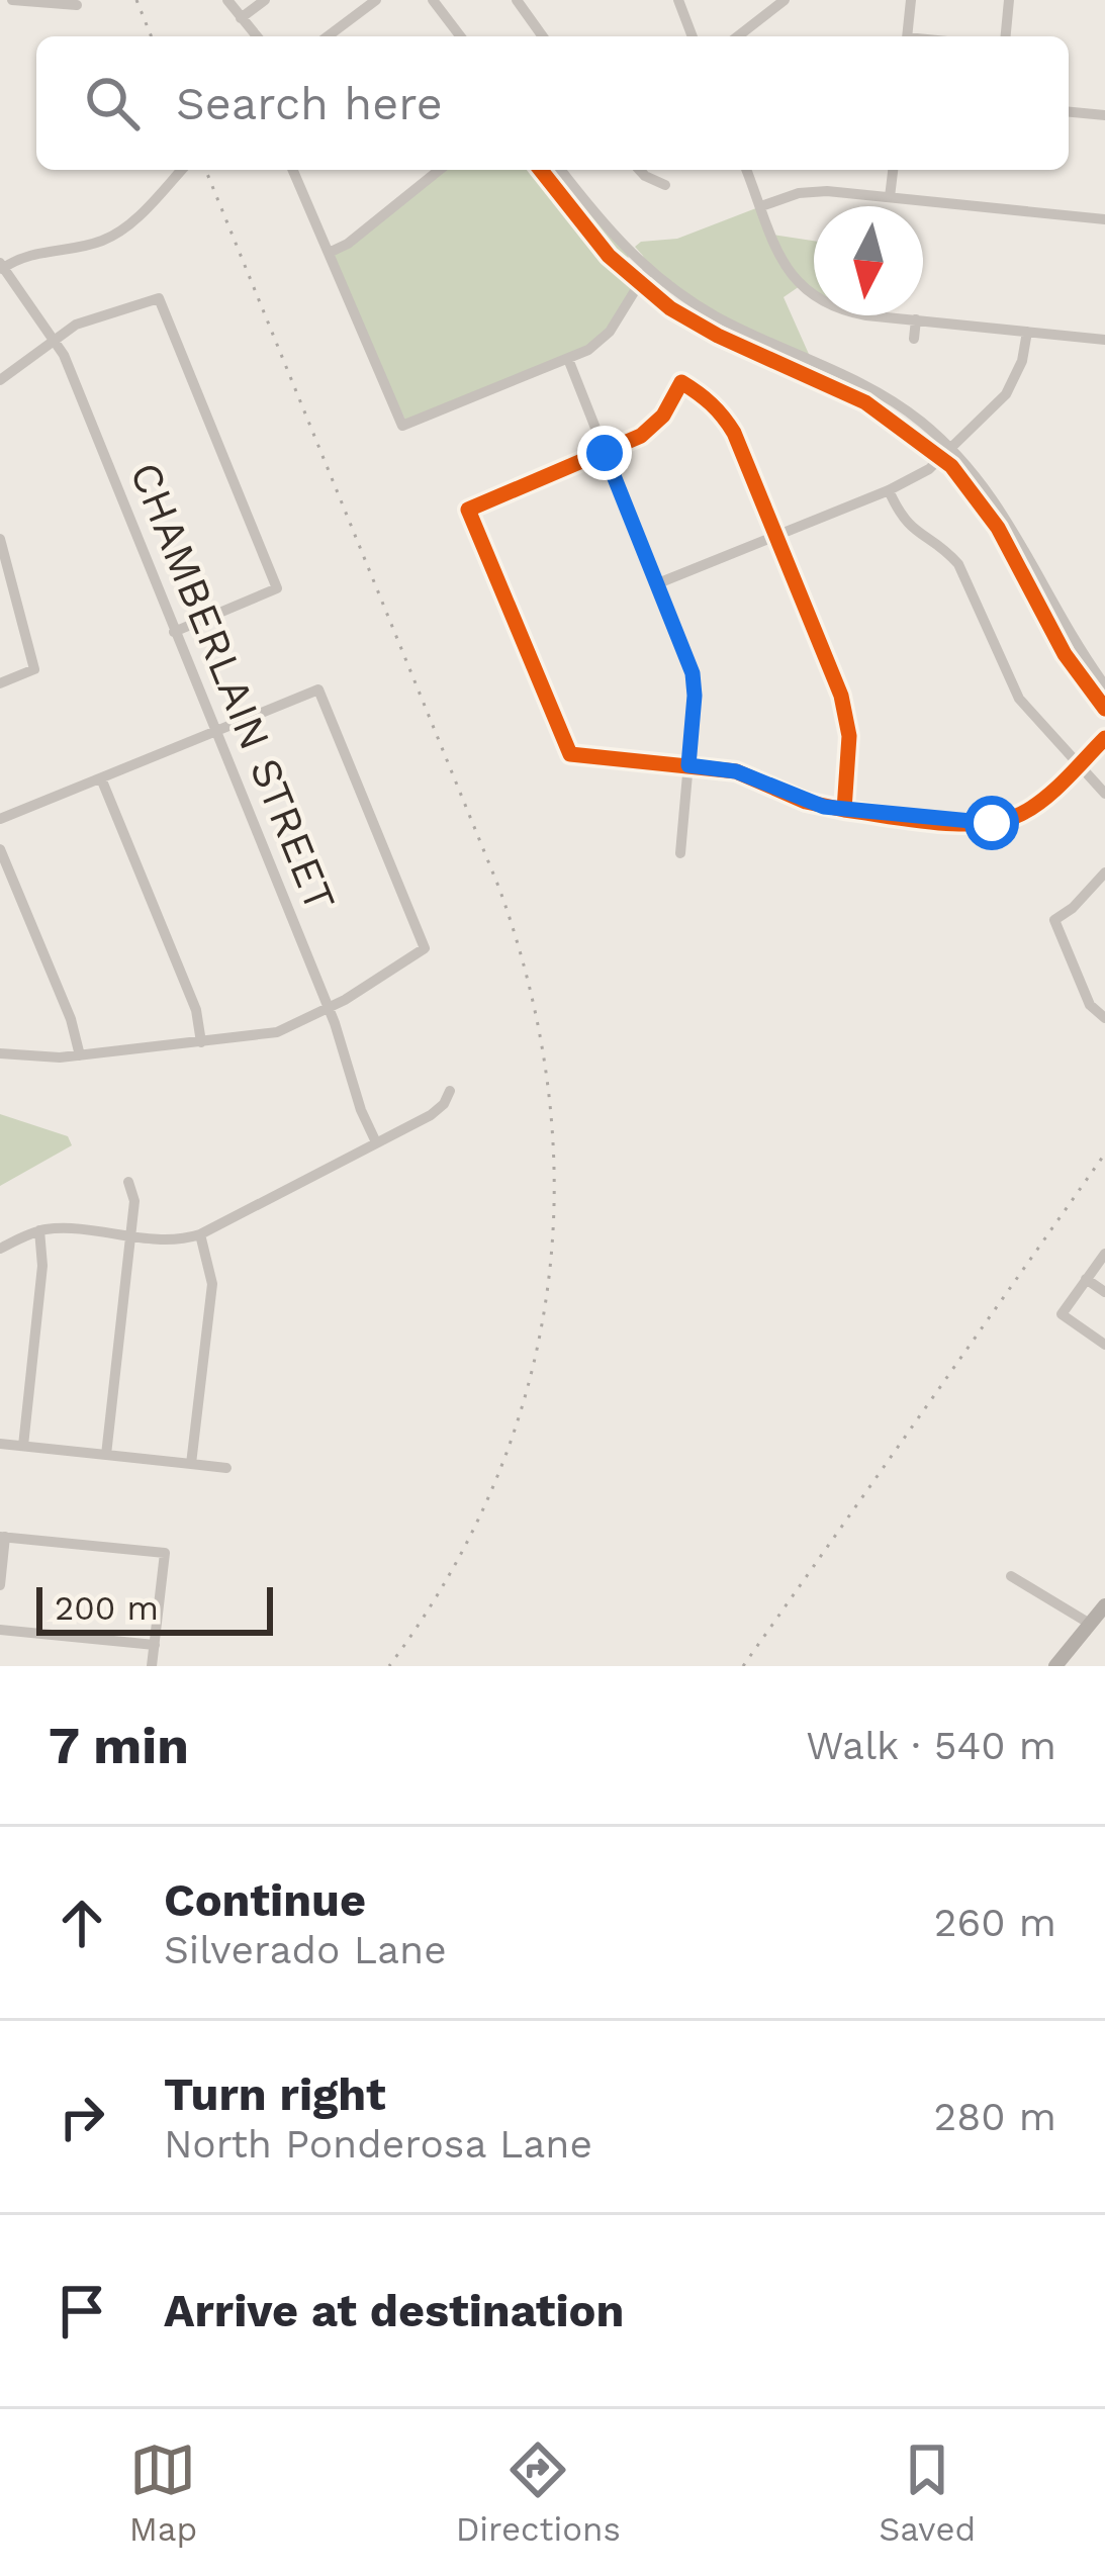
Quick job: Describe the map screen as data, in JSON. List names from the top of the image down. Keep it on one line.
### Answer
{"streets":{"street":["CHAMBERLAIN STREET"]},"scale_bar":"200 m","north":"bottom","page":{"search":"Search here","scale":"200 m","heading":["7 min","Walk · 540 m"],"list":[["Continue","Silverado Lane","260 m"],["Turn right","North Ponderosa Lane","280 m"],"Arrive at destination"],"nav":["Map","Directions","Saved"]}}
